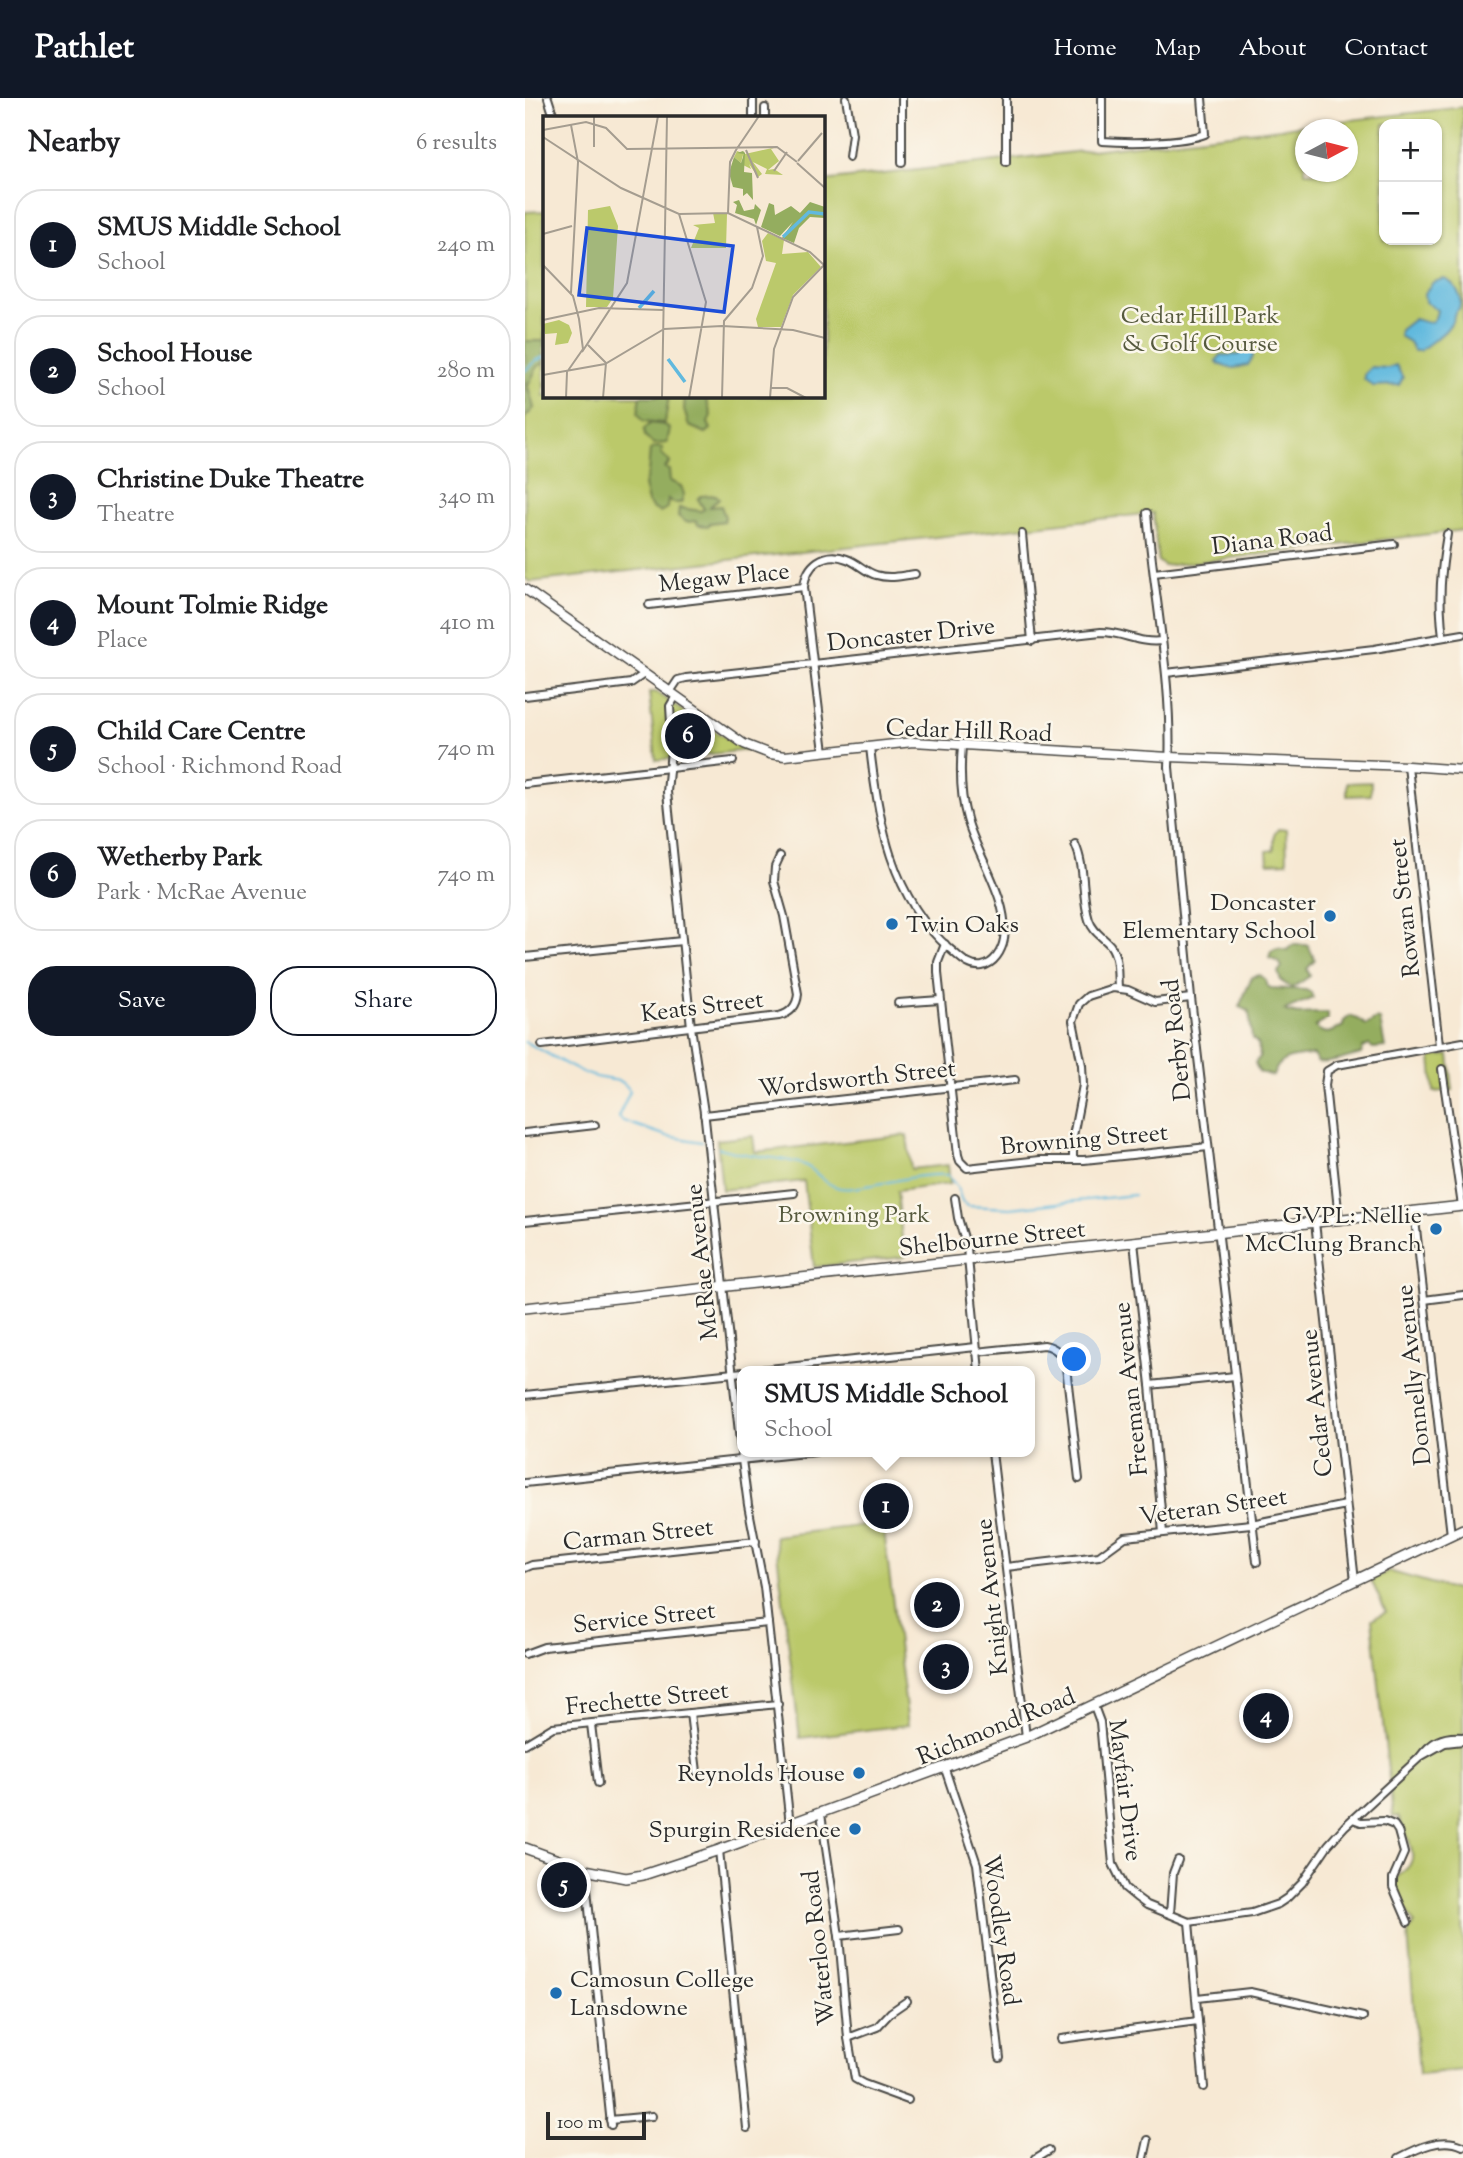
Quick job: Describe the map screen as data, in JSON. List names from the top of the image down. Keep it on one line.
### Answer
{"streets":{"main road":["Shelbourne Street","Richmond Road"],"street":["Diana Road","Megaw Place","Doncaster Drive","Cedar Hill Road","Rowan Street","Keats Street","Derby Road","Wordsworth Street","Browning Street","McRae Avenue","Donnelly Avenue","Freeman Avenue","Cedar Avenue","Veteran Street","Carman Street","Knight Avenue","Service Street","Frechette Street","Mayfair Drive","Woodley Road","Waterloo Road"]},"crossings":[["Diana Road","Derby Road"],["Doncaster Drive","Cedar Hill Road"],["Doncaster Drive","Derby Road"],["Doncaster Drive","McRae Avenue"],["Cedar Hill Road","Rowan Street"],["Cedar Hill Road","Derby Road"],["Cedar Hill Road","McRae Avenue"],["Keats Street","McRae Avenue"],["Derby Road","Browning Street"],["Derby Road","Shelbourne Street"],["Derby Road","Veteran Street"],["Wordsworth Street","Browning Street"],["Wordsworth Street","McRae Avenue"],["Shelbourne Street","McRae Avenue"],["Shelbourne Street","Donnelly Avenue"],["Shelbourne Street","Freeman Avenue"],["Shelbourne Street","Cedar Avenue"],["McRae Avenue","Carman Street"],["McRae Avenue","Service Street"],["McRae Avenue","Frechette Street"],["McRae Avenue","Richmond Road"],["Donnelly Avenue","Richmond Road"],["Freeman Avenue","Veteran Street"],["Cedar Avenue","Veteran Street"],["Cedar Avenue","Richmond Road"],["Veteran Street","Knight Avenue"],["Knight Avenue","Richmond Road"],["Richmond Road","Mayfair Drive"],["Richmond Road","Woodley Road"],["Richmond Road","Waterloo Road"]],"parks":["Cedar Hill Park & Golf Course","Browning Park"],"places":["Doncaster Elementary School","Twin Oaks","GVPL: Nellie McClung Branch","Reynolds House","Spurgin Residence","Camosun College Lansdowne"],"scale_bar":"100 m","north":"right","page":{"header":"Pathlet","nav":["Home","Map","About","Contact"],"heading":["Nearby","6 results"],"map_buttons":["+","−"],"list":[{"mark":"1","name":"SMUS Middle School","note":"School","value":"240 m"},{"mark":"2","name":"School House","note":"School","value":"280 m"},{"mark":"3","name":"Christine Duke Theatre","note":"Theatre","value":"340 m"},{"mark":"4","name":"Mount Tolmie Ridge","note":"Place","value":"410 m"},{"mark":"5","name":"Child Care Centre","note":"School · Richmond Road","value":"740 m"},{"mark":"6","name":"Wetherby Park","note":"Park · McRae Avenue","value":"740 m"}],"pins":["6","1","2","3","4","5"],"buttons":["Save","Share"],"popup":["SMUS Middle School","School"],"scale":"100 m"}}
